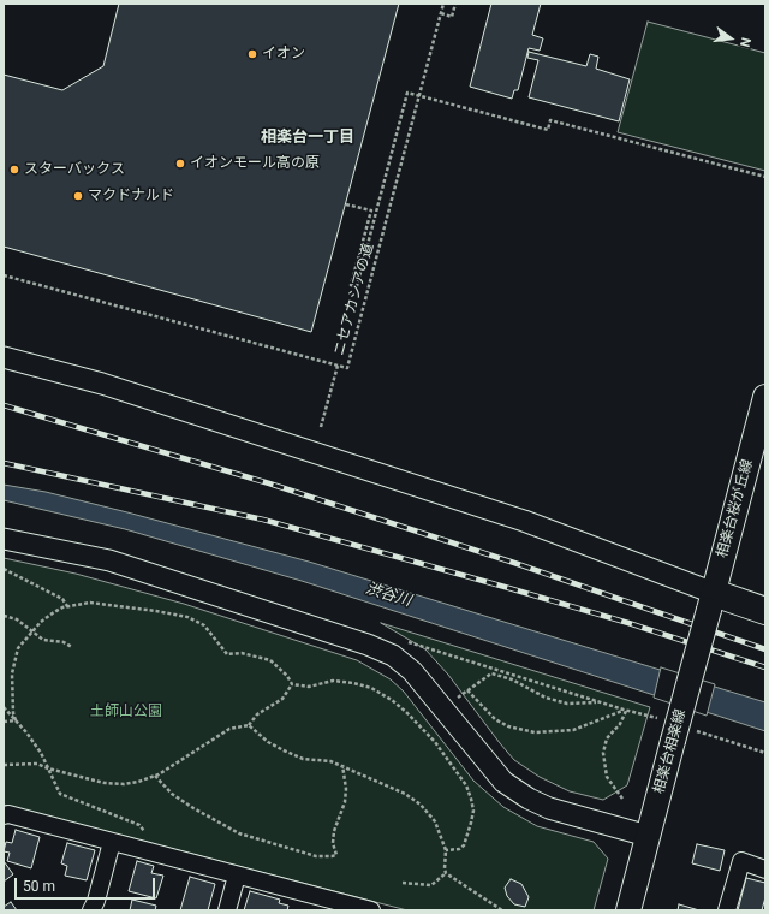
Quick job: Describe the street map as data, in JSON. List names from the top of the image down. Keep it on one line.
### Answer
{"streets":{"main road":["相楽台桜が丘線","相楽台相楽線"],"path":["ニセアカシアの道"]},"crossings":[["相楽台桜が丘線","相楽台相楽線"]],"districts":["相楽台一丁目"],"water":["渋谷川"],"parks":["土師山公園"],"places":["イオン","イオンモール高の原","スターバックス","マクドナルド"],"scale_bar":"50 m","north":"right"}
